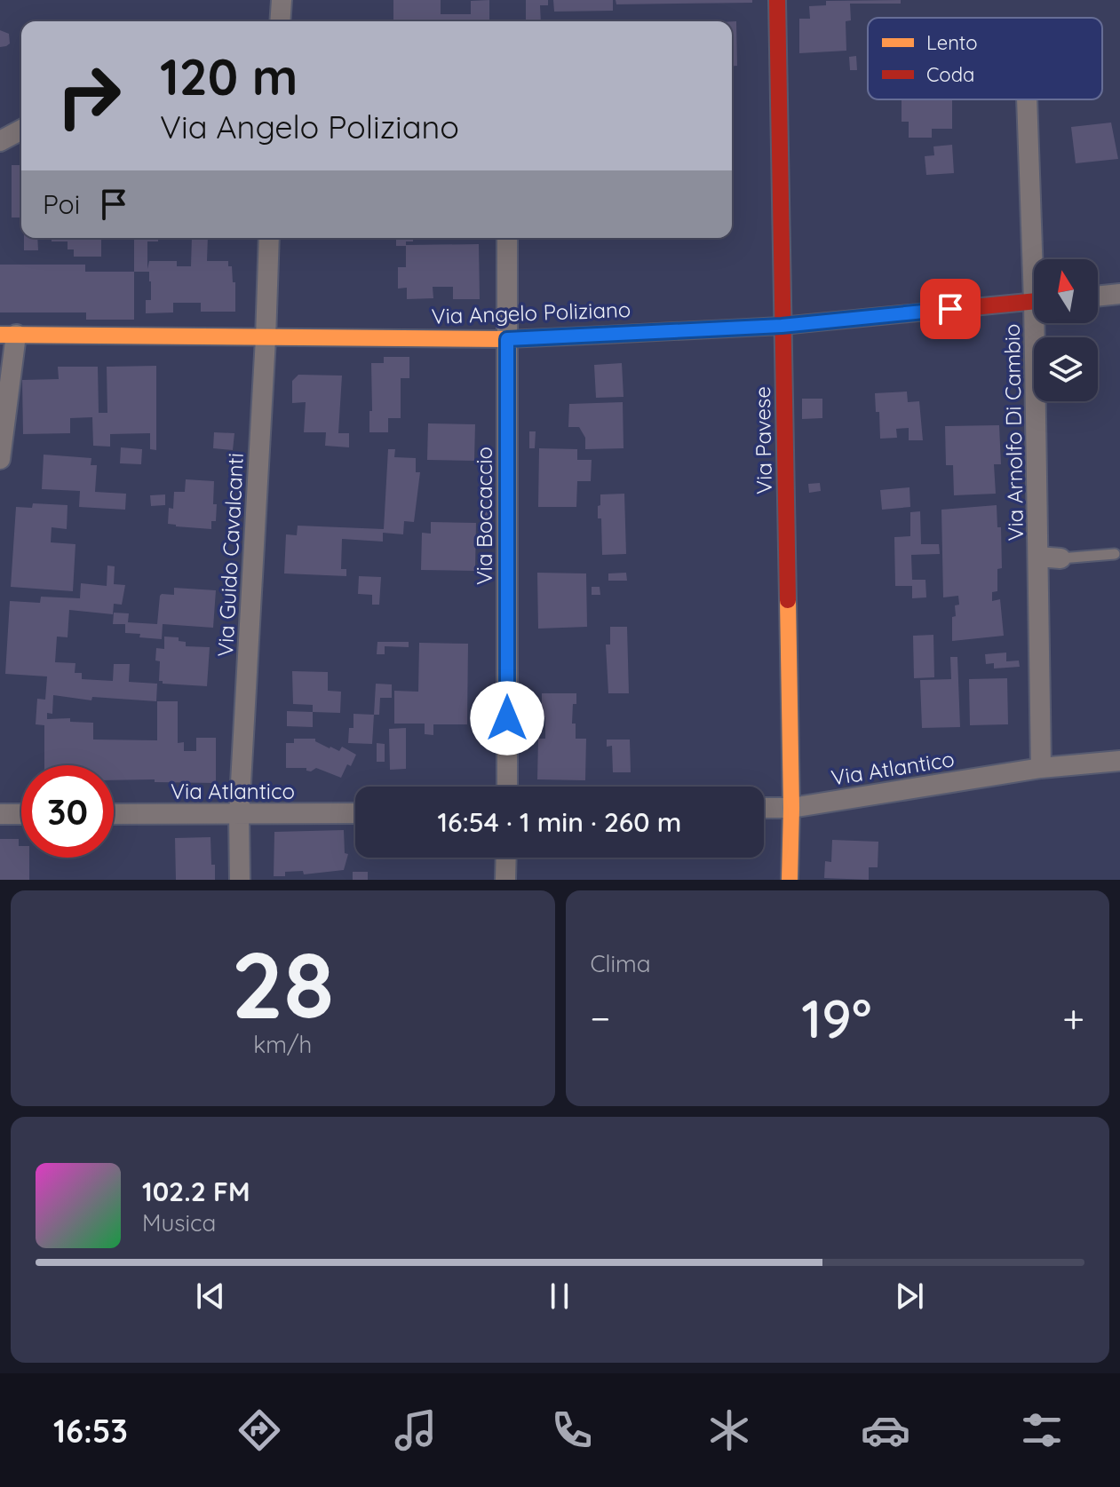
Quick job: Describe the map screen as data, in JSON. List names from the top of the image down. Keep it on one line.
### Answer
{"streets":{"street":["Via Angelo Poliziano","Via Arnolfo Di Cambio","Via Pavese","Via Boccaccio","Via Guido Cavalcanti","Via Atlantico"]},"crossings":[["Via Angelo Poliziano","Via Pavese"],["Via Angelo Poliziano","Via Boccaccio"],["Via Angelo Poliziano","Via Guido Cavalcanti"],["Via Arnolfo Di Cambio","Via Atlantico"],["Via Pavese","Via Atlantico"],["Via Guido Cavalcanti","Via Atlantico"]],"legend":["Lento","Coda"],"north":"top","page":{"turn":["120 m","Via Angelo Poliziano"],"then":"Poi","limit":"30","trip":"16:54 · 1 min · 260 m","tile":[["28","km/h"],"Clima"],"heat":["−","19°","+"],"song":["102.2 FM","Musica"],"tabs":"16:53"}}
